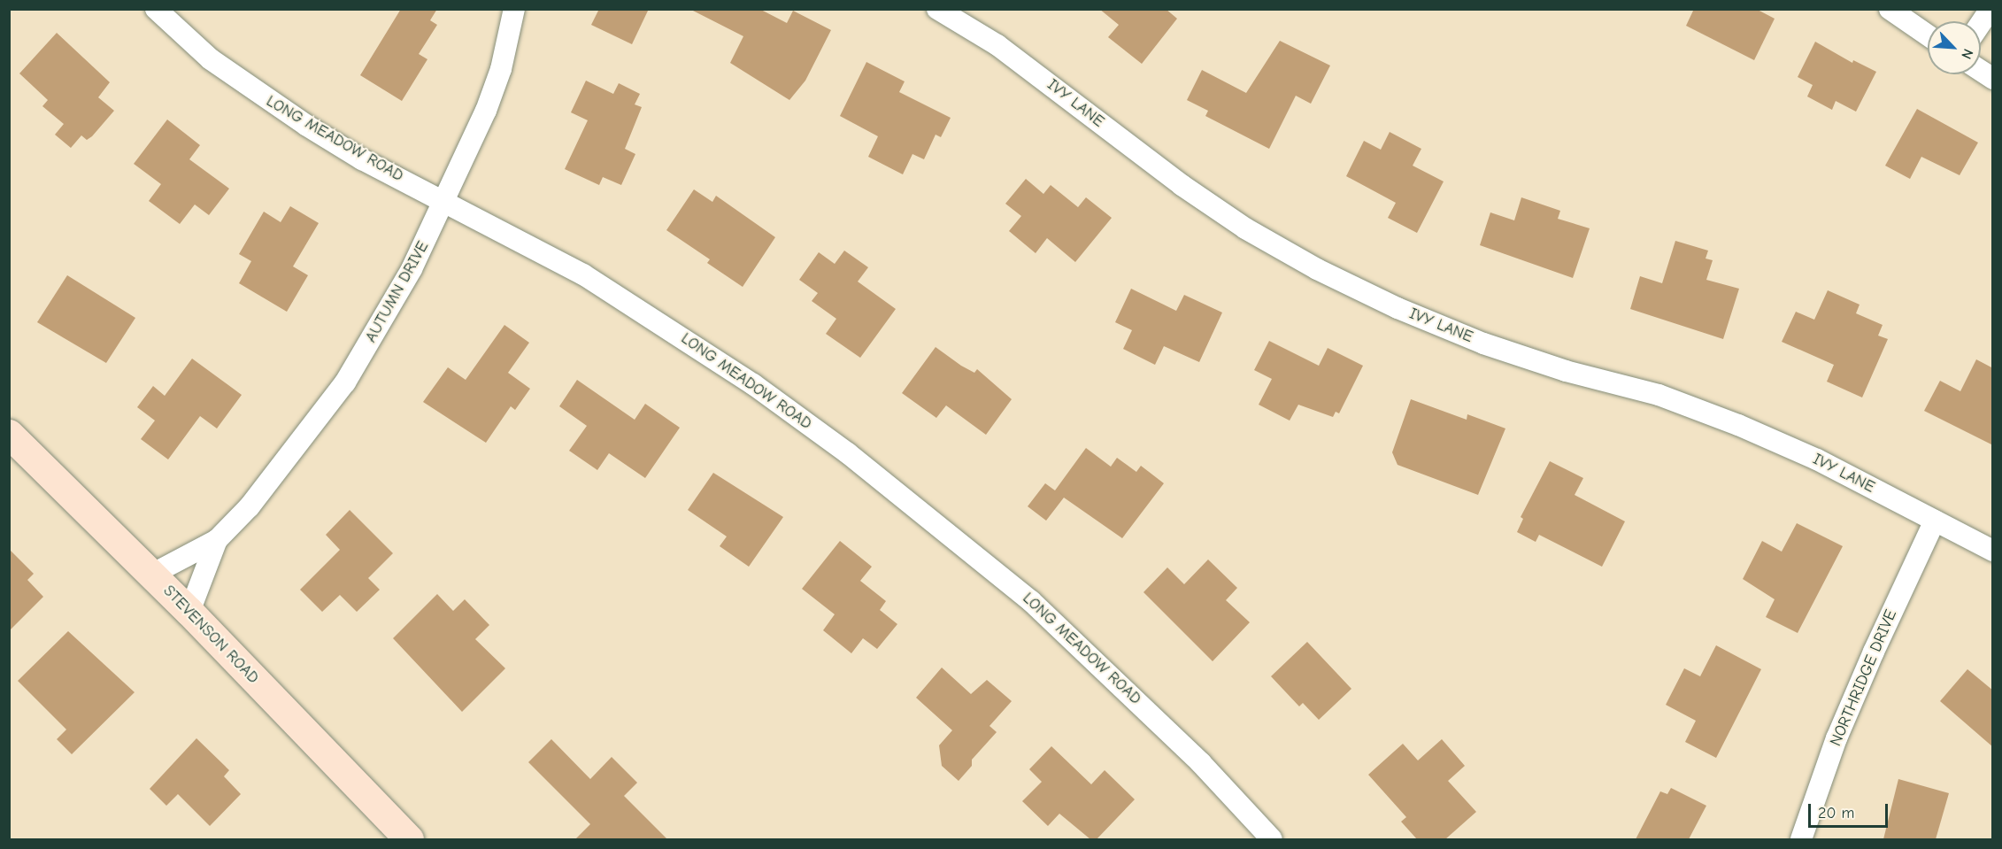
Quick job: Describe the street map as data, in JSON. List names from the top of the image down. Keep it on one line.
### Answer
{"streets":{"main road":["STEVENSON ROAD"],"street":["IVY LANE","LONG MEADOW ROAD","AUTUMN DRIVE","NORTHRIDGE DRIVE"]},"crossings":[["IVY LANE","NORTHRIDGE DRIVE"],["LONG MEADOW ROAD","AUTUMN DRIVE"],["AUTUMN DRIVE","STEVENSON ROAD"]],"scale_bar":"20 m","north":"bottom right"}
